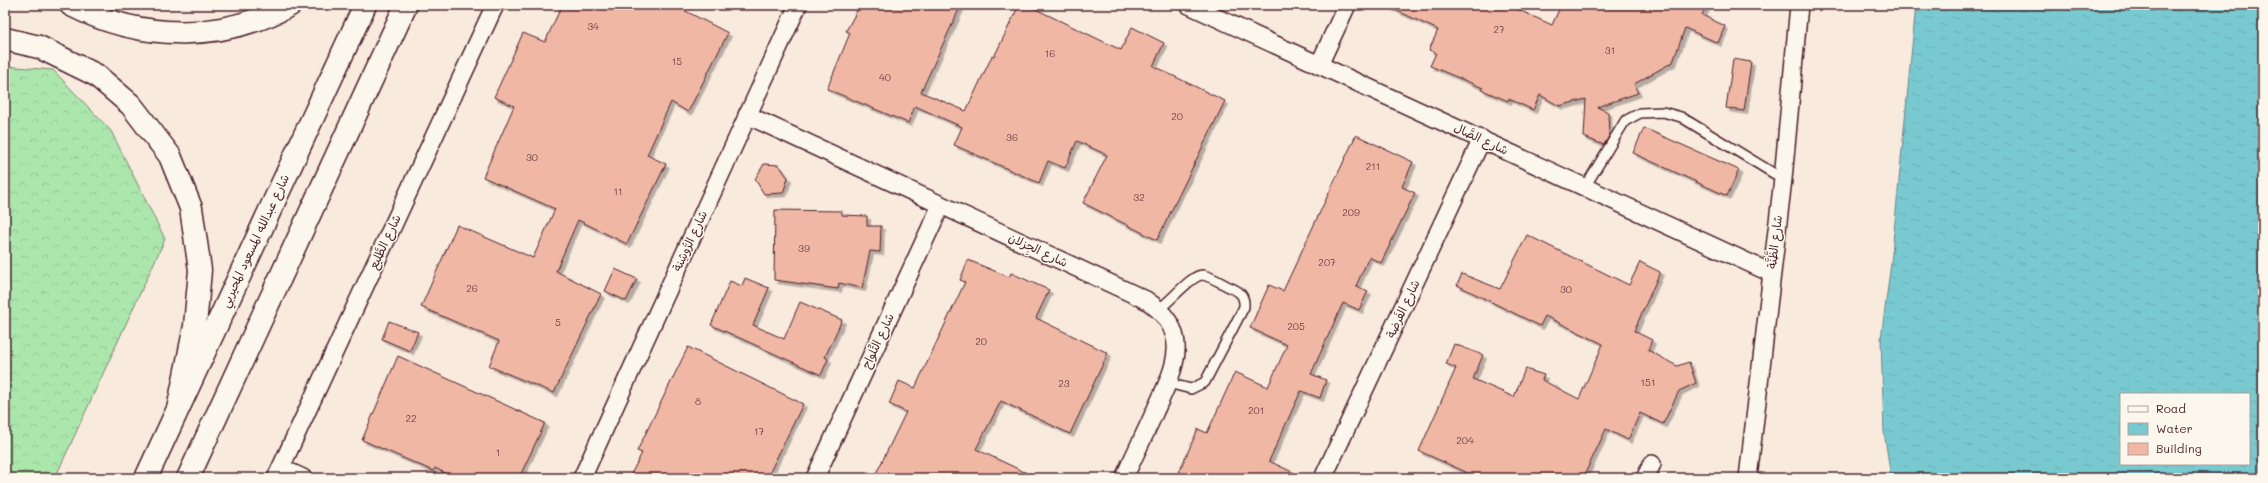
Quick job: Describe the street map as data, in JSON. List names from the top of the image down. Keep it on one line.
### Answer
{"streets":{"main road":["شارع عبدالله المسعود المحيربي"],"street":["شارع الصَّال","شارع الرُّوشِنة","شارع الطَّليع","شارع الظَّنَّة","شارع الجِزلان","شارع الفَرضة","شارع التِّلواح"]},"crossings":[["شارع الصَّال","شارع الظَّنَّة"],["شارع الصَّال","شارع الفَرضة"],["شارع الرُّوشِنة","شارع الجِزلان"],["شارع الجِزلان","شارع التِّلواح"]],"house_numbers":["34","27","31","16","15","40","20","36","30","211","11","32","209","39","207","26","30","5","205","20","151","23","8","201","22","17","204","1"],"legend":["Road","Water","Building"]}
